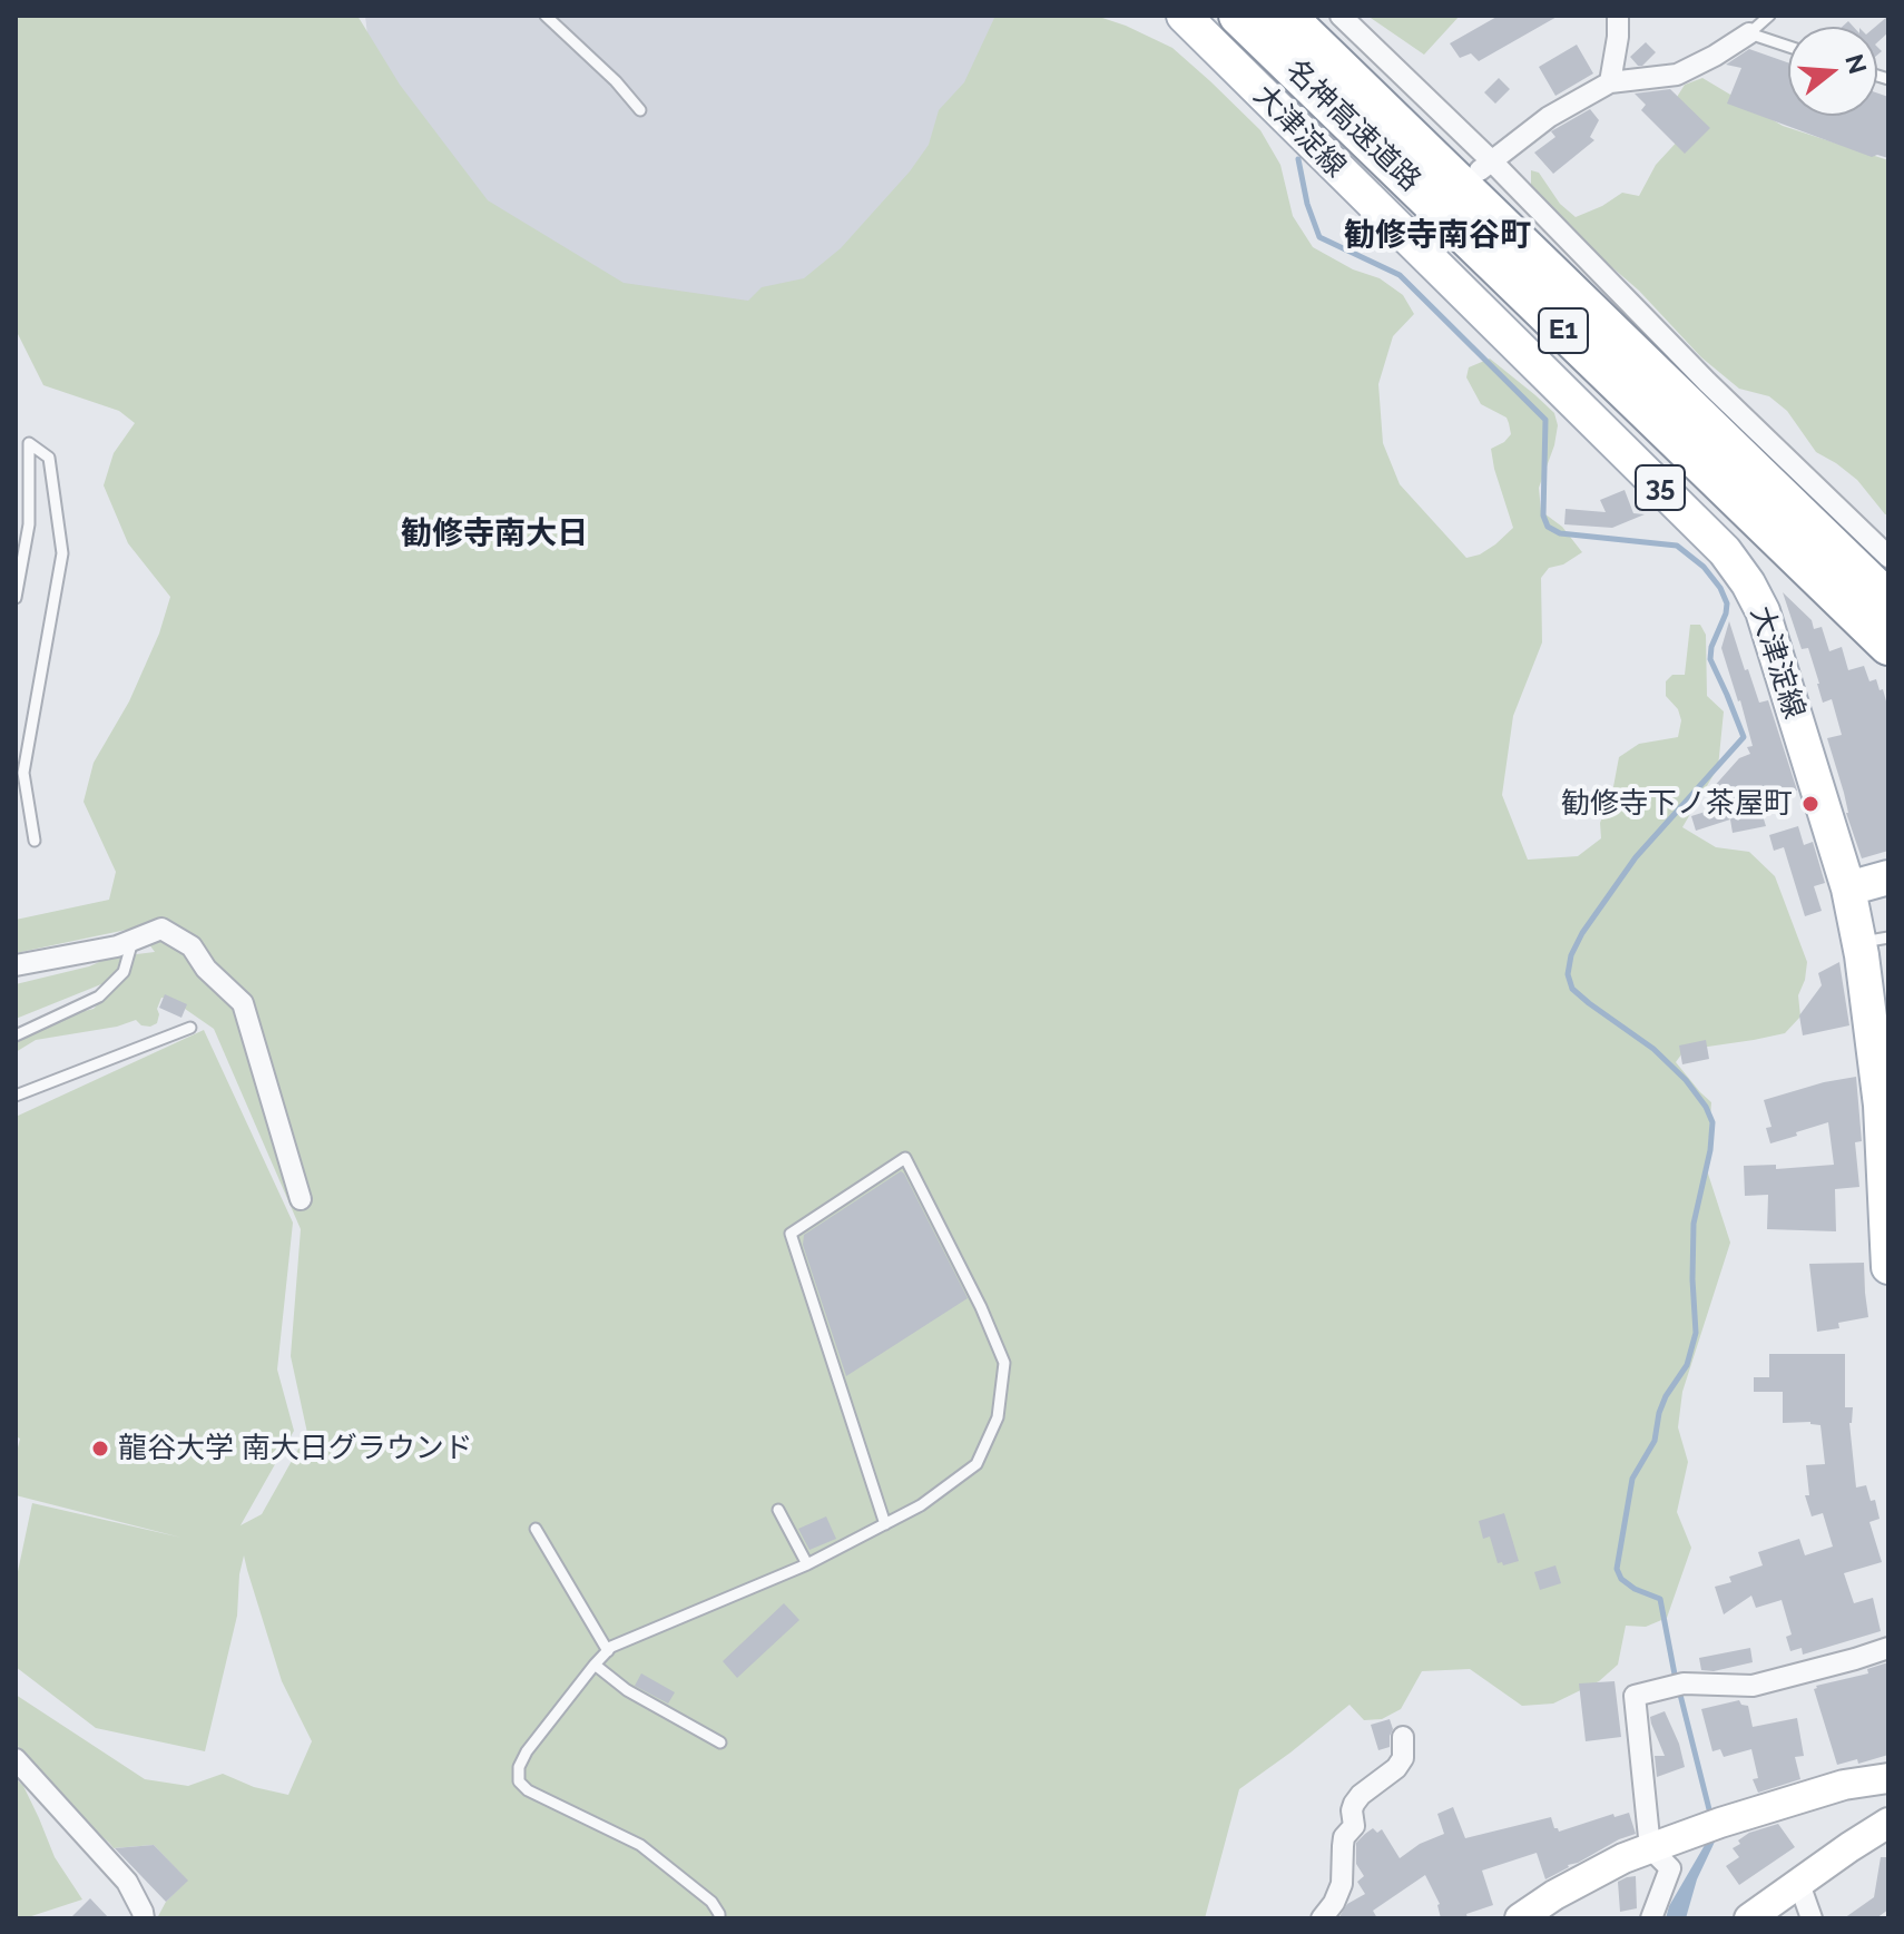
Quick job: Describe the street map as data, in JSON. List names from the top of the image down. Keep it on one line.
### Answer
{"streets":{"highway":["名神高速道路","E1"],"main road":["大津淀線","35"]},"districts":["勧修寺南谷町","勧修寺南大日"],"places":["勧修寺下ノ茶屋町","龍谷大学 南大日グラウンド"],"north":"right"}
